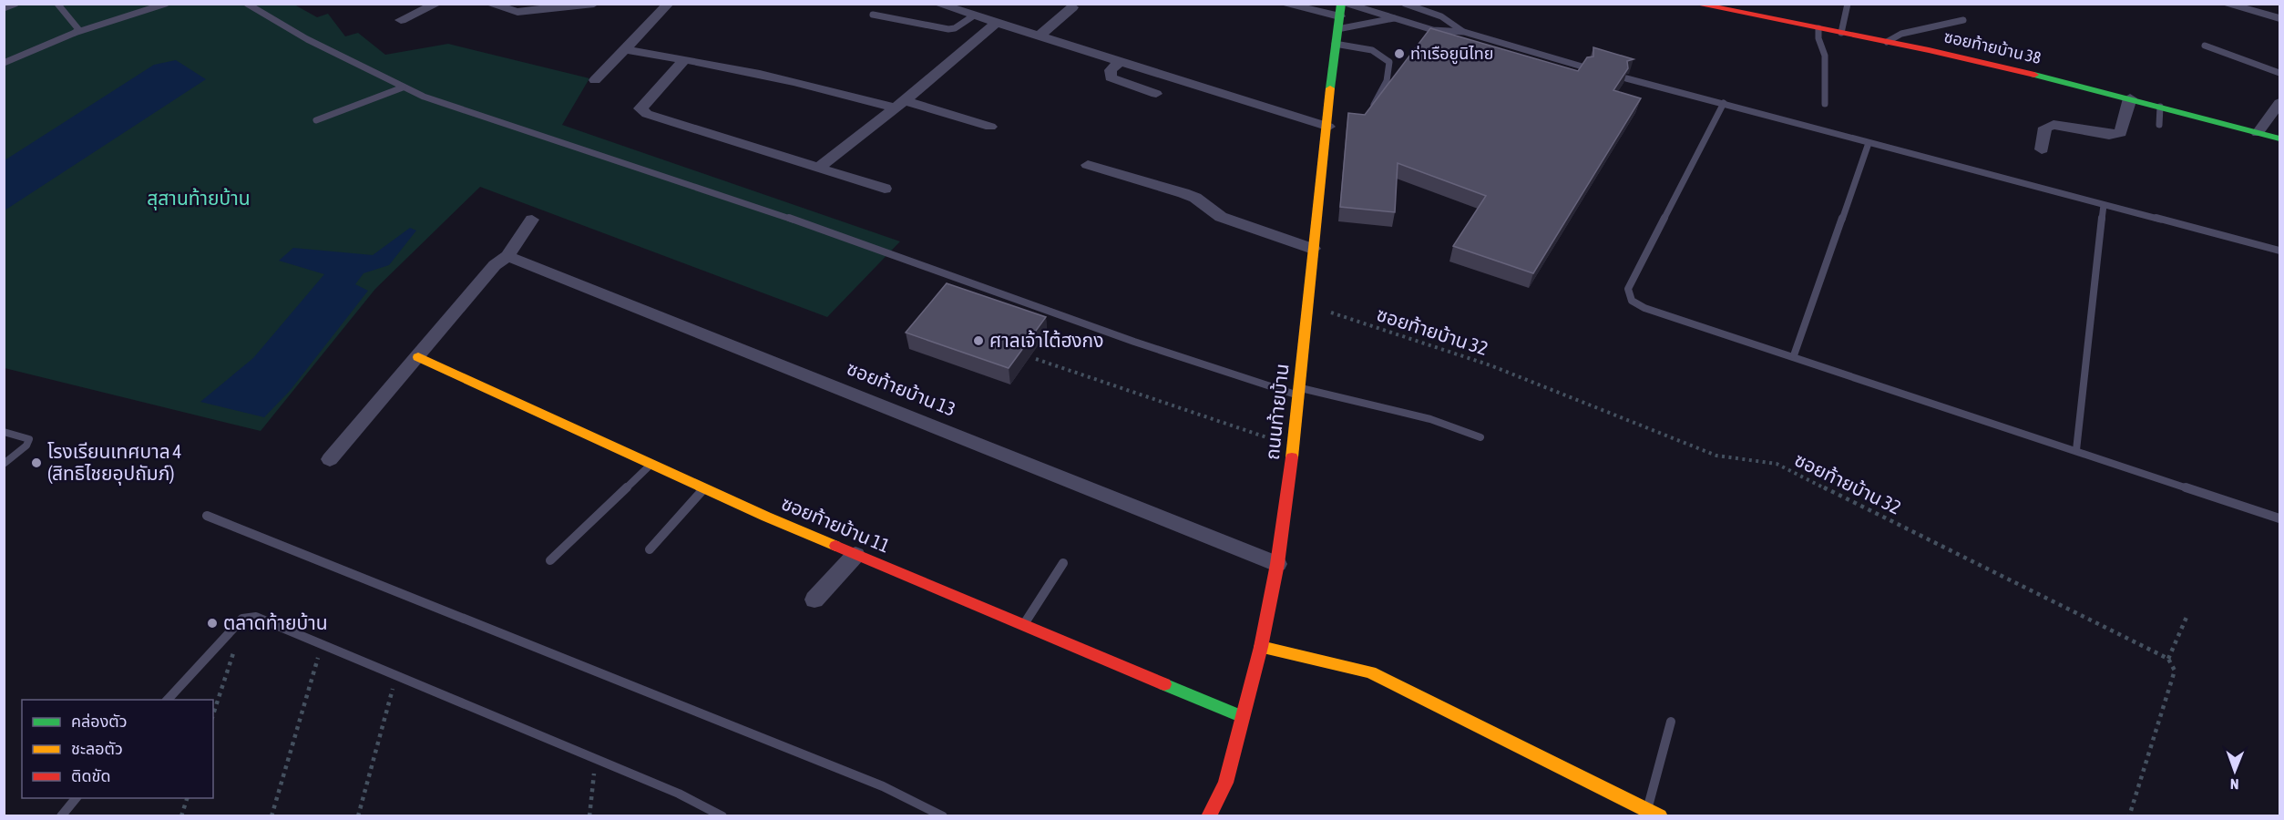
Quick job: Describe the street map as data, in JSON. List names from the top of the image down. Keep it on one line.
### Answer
{"streets":{"street":["ซอยท้ายบ้าน 38","ซอยท้ายบ้าน 13","ถนนท้ายบ้าน","ซอยท้ายบ้าน 11"],"path":["ซอยท้ายบ้าน 32"]},"crossings":[["ซอยท้ายบ้าน 13","ถนนท้ายบ้าน"],["ถนนท้ายบ้าน","ซอยท้ายบ้าน 11"]],"parks":["สุสานท้ายบ้าน"],"places":["ท่าเรือยูนิไทย","ศาลเจ้าไต้ฮงกง","โรงเรียนเทศบาล 4 (สิทธิไชยอุปถัมภ์)","ตลาดท้ายบ้าน"],"legend":["คล่องตัว","ชะลอตัว","ติดขัด"],"north":"bottom"}
